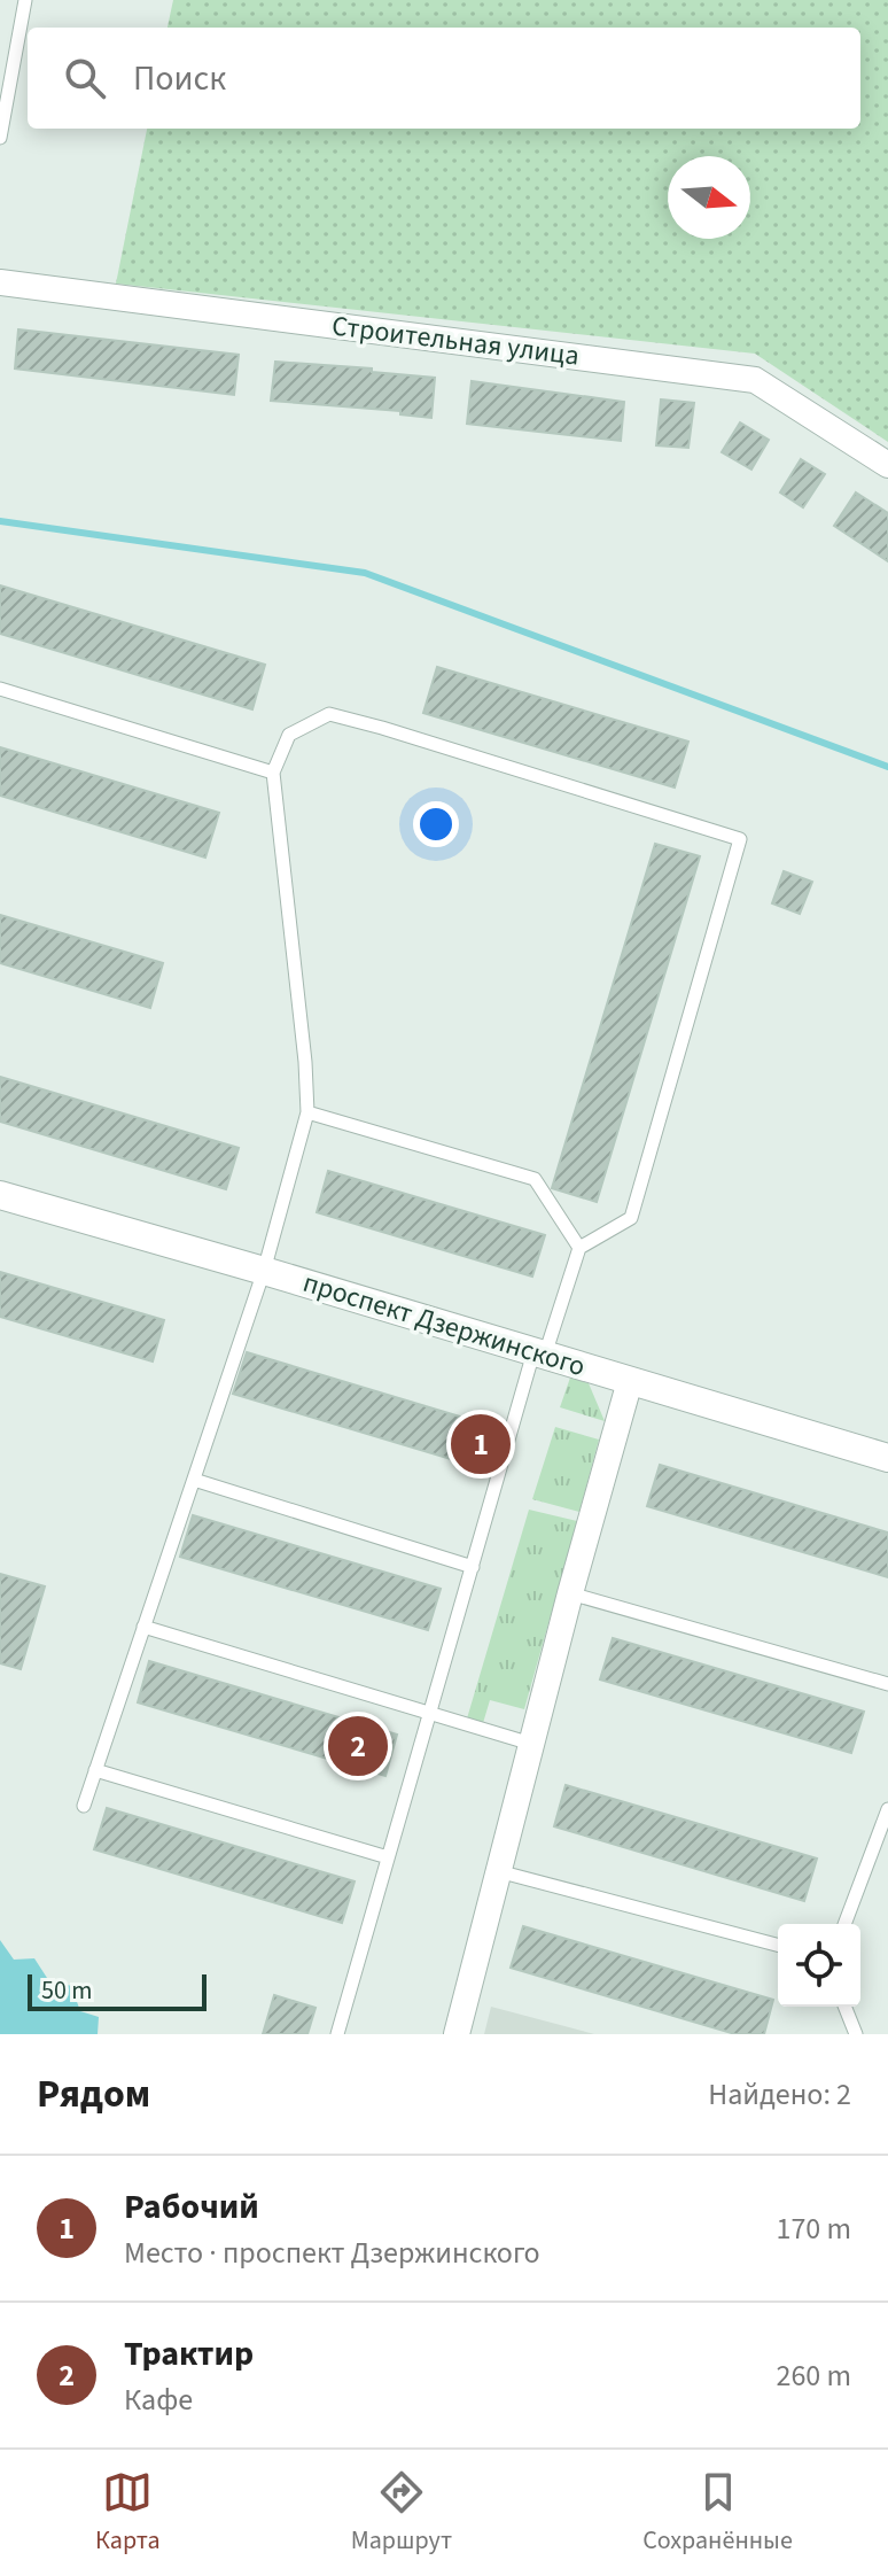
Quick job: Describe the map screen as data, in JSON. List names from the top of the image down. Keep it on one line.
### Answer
{"streets":{"street":["Строительная улица","проспект Дзержинского"]},"scale_bar":"50 m","north":"right","page":{"search":"Поиск","pins":["1","2"],"scale":"50 m","heading":["Рядом","Найдено: 2"],"list":[{"mark":"1","name":"Рабочий","note":"Место · проспект Дзержинского","value":"170 m"},{"mark":"2","name":"Трактир","note":"Кафе","value":"260 m"}],"nav":["Карта","Маршрут","Сохранённые"]}}
